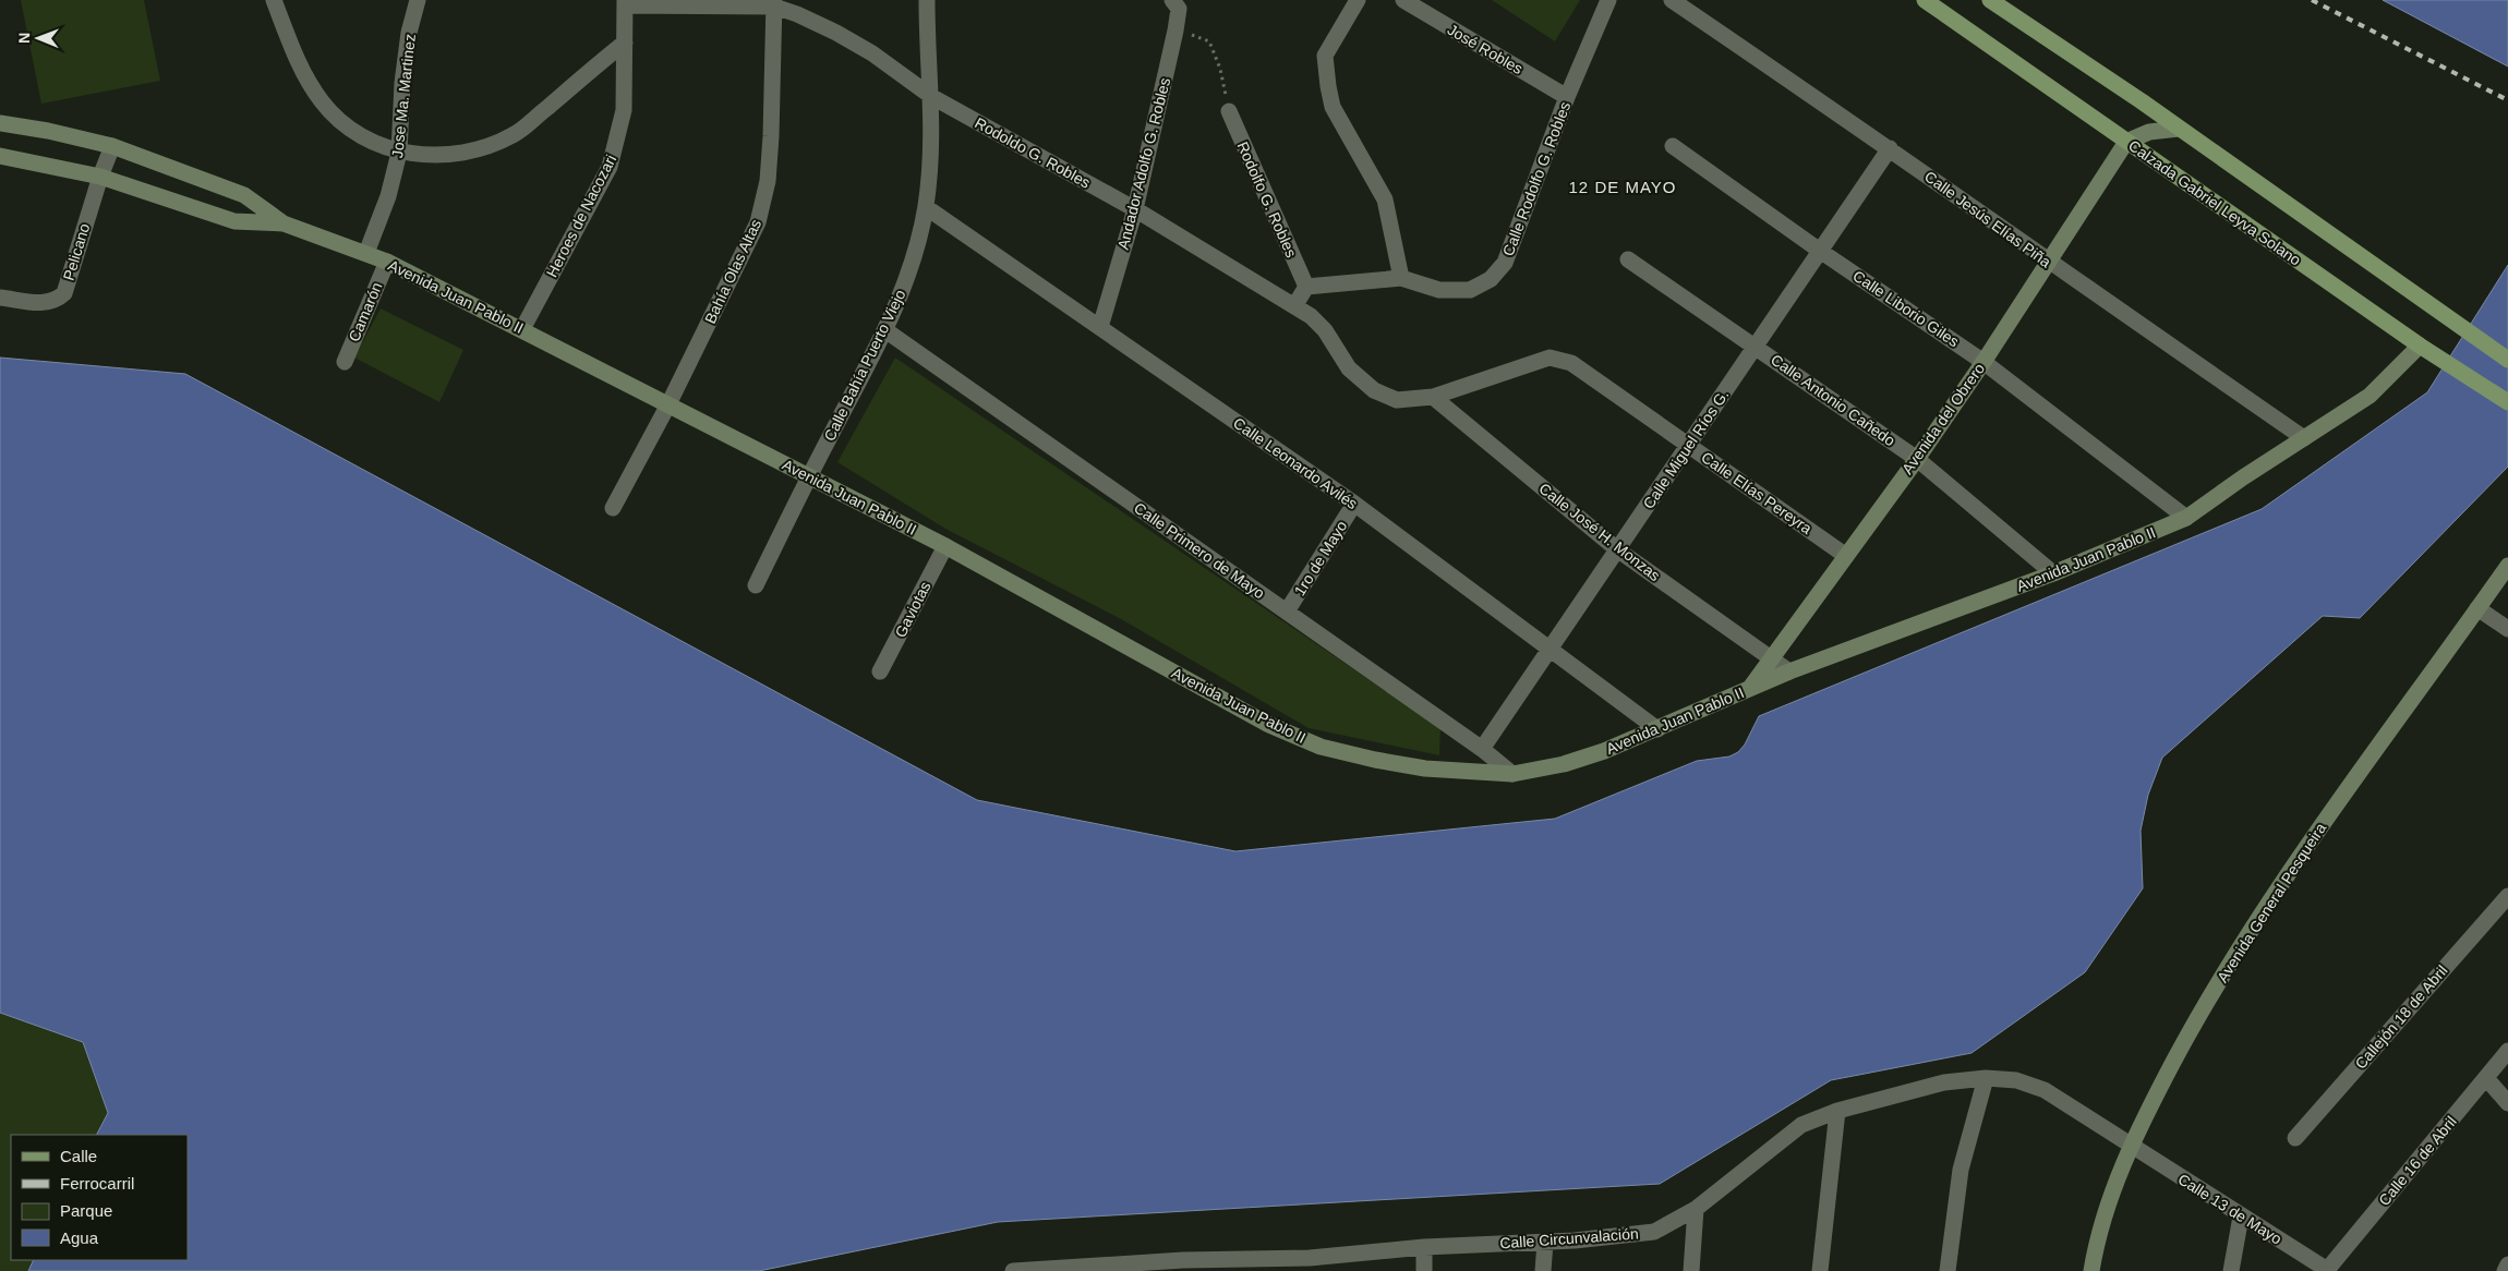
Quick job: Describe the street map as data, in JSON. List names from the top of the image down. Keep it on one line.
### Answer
{"streets":{"main road":["Calzada Gabriel Leyva Solano","Avenida Juan Pablo II","Avenida del Obrero","Avenida General Pesqueira"],"street":["José Robles","Jose Ma. Martinez","Rodoldo G. Robles","Andador Adolfo G. Robles","Calle Rodolfo G. Robles","Rodolfo G. Robles","Heroes de Nacozari","Calle Jesús Elías Piña","Pelicano","Bahía Olas Altas","Calle Liborio Giles","Camarón","Calle Bahía Puerto Viejo","Calle Antonio Cañedo","Calle Miguel Ríos G.","Calle Leonardo Avilés","Calle Elías Pereyra","Calle José H. Monzas","Calle Primero de Mayo","1ro de Mayo","Gaviotas","Callejón 18 de Abril","Calle 16 de Abril","Calle 13 de Mayo","Calle Circunvalación"]},"crossings":[["José Robles","Calle Rodolfo G. Robles"],["Jose Ma. Martinez","Avenida Juan Pablo II"],["Rodoldo G. Robles","Andador Adolfo G. Robles"],["Rodoldo G. Robles","Heroes de Nacozari"],["Rodoldo G. Robles","Bahía Olas Altas"],["Rodoldo G. Robles","Calle Bahía Puerto Viejo"],["Rodoldo G. Robles","Calle Elías Pereyra"],["Rodoldo G. Robles","Calle José H. Monzas"],["Andador Adolfo G. Robles","Calle Leonardo Avilés"],["Calle Rodolfo G. Robles","Rodolfo G. Robles"],["Calzada Gabriel Leyva Solano","Avenida Juan Pablo II"],["Calzada Gabriel Leyva Solano","Avenida del Obrero"],["Heroes de Nacozari","Avenida Juan Pablo II"],["Calle Jesús Elías Piña","Avenida Juan Pablo II"],["Calle Jesús Elías Piña","Avenida del Obrero"],["Calle Jesús Elías Piña","Calle Miguel Ríos G."],["Pelicano","Avenida Juan Pablo II"],["Bahía Olas Altas","Avenida Juan Pablo II"],["Avenida Juan Pablo II","Calle Liborio Giles"],["Avenida Juan Pablo II","Camarón"],["Avenida Juan Pablo II","Calle Bahía Puerto Viejo"],["Avenida Juan Pablo II","Calle Antonio Cañedo"],["Avenida Juan Pablo II","Avenida del Obrero"],["Avenida Juan Pablo II","Calle Leonardo Avilés"],["Avenida Juan Pablo II","Calle José H. Monzas"],["Avenida Juan Pablo II","Calle Primero de Mayo"],["Avenida Juan Pablo II","Gaviotas"],["Calle Liborio Giles","Avenida del Obrero"],["Calle Liborio Giles","Calle Miguel Ríos G."],["Calle Bahía Puerto Viejo","Calle Leonardo Avilés"],["Calle Bahía Puerto Viejo","Calle Primero de Mayo"],["Calle Antonio Cañedo","Avenida del Obrero"],["Calle Antonio Cañedo","Calle Miguel Ríos G."],["Avenida del Obrero","Calle Elías Pereyra"],["Avenida del Obrero","Calle José H. Monzas"],["Calle Miguel Ríos G.","Calle Leonardo Avilés"],["Calle Miguel Ríos G.","Calle Elías Pereyra"],["Calle Miguel Ríos G.","Calle José H. Monzas"],["Calle Miguel Ríos G.","Calle Primero de Mayo"],["Calle Leonardo Avilés","1ro de Mayo"],["Calle Elías Pereyra","Calle José H. Monzas"],["Calle Primero de Mayo","1ro de Mayo"],["Avenida General Pesqueira","Calle 13 de Mayo"],["Avenida General Pesqueira","Calle Circunvalación"],["Calle 16 de Abril","Calle 13 de Mayo"],["Calle 13 de Mayo","Calle Circunvalación"]],"districts":["12 DE MAYO"],"legend":["Calle","Ferrocarril","Parque","Agua"],"north":"left"}
